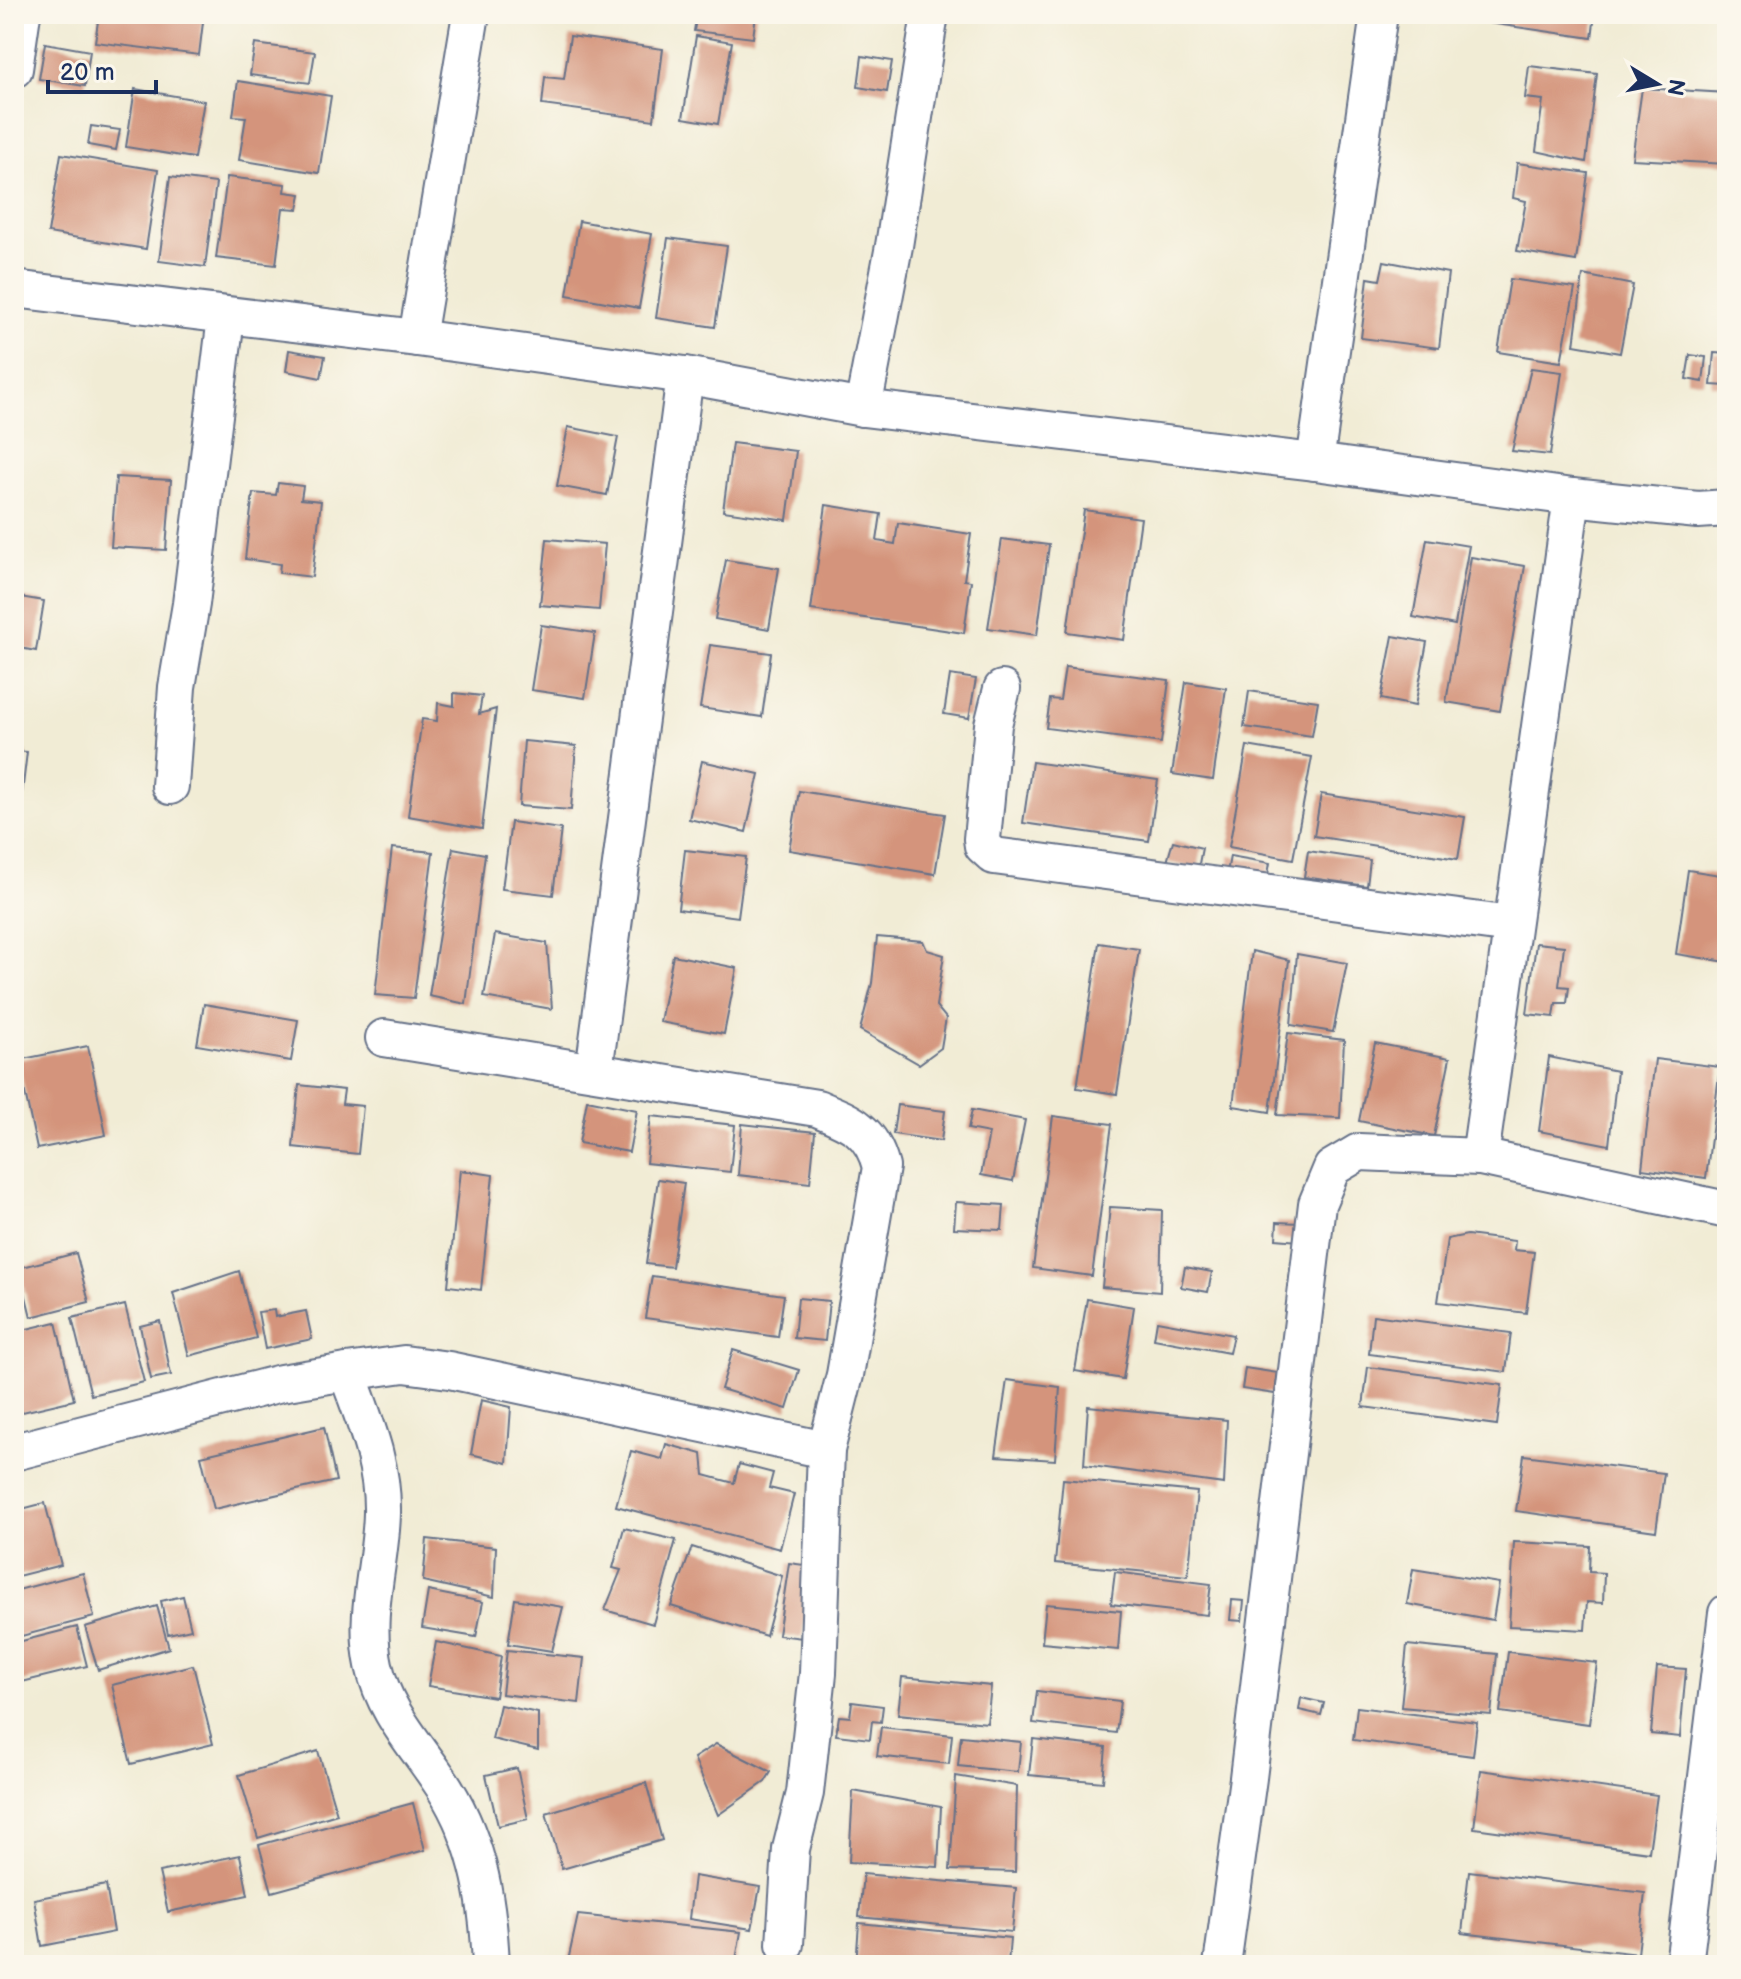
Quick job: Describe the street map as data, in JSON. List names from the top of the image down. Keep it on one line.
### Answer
{"scale_bar":"20 m","north":"right"}
